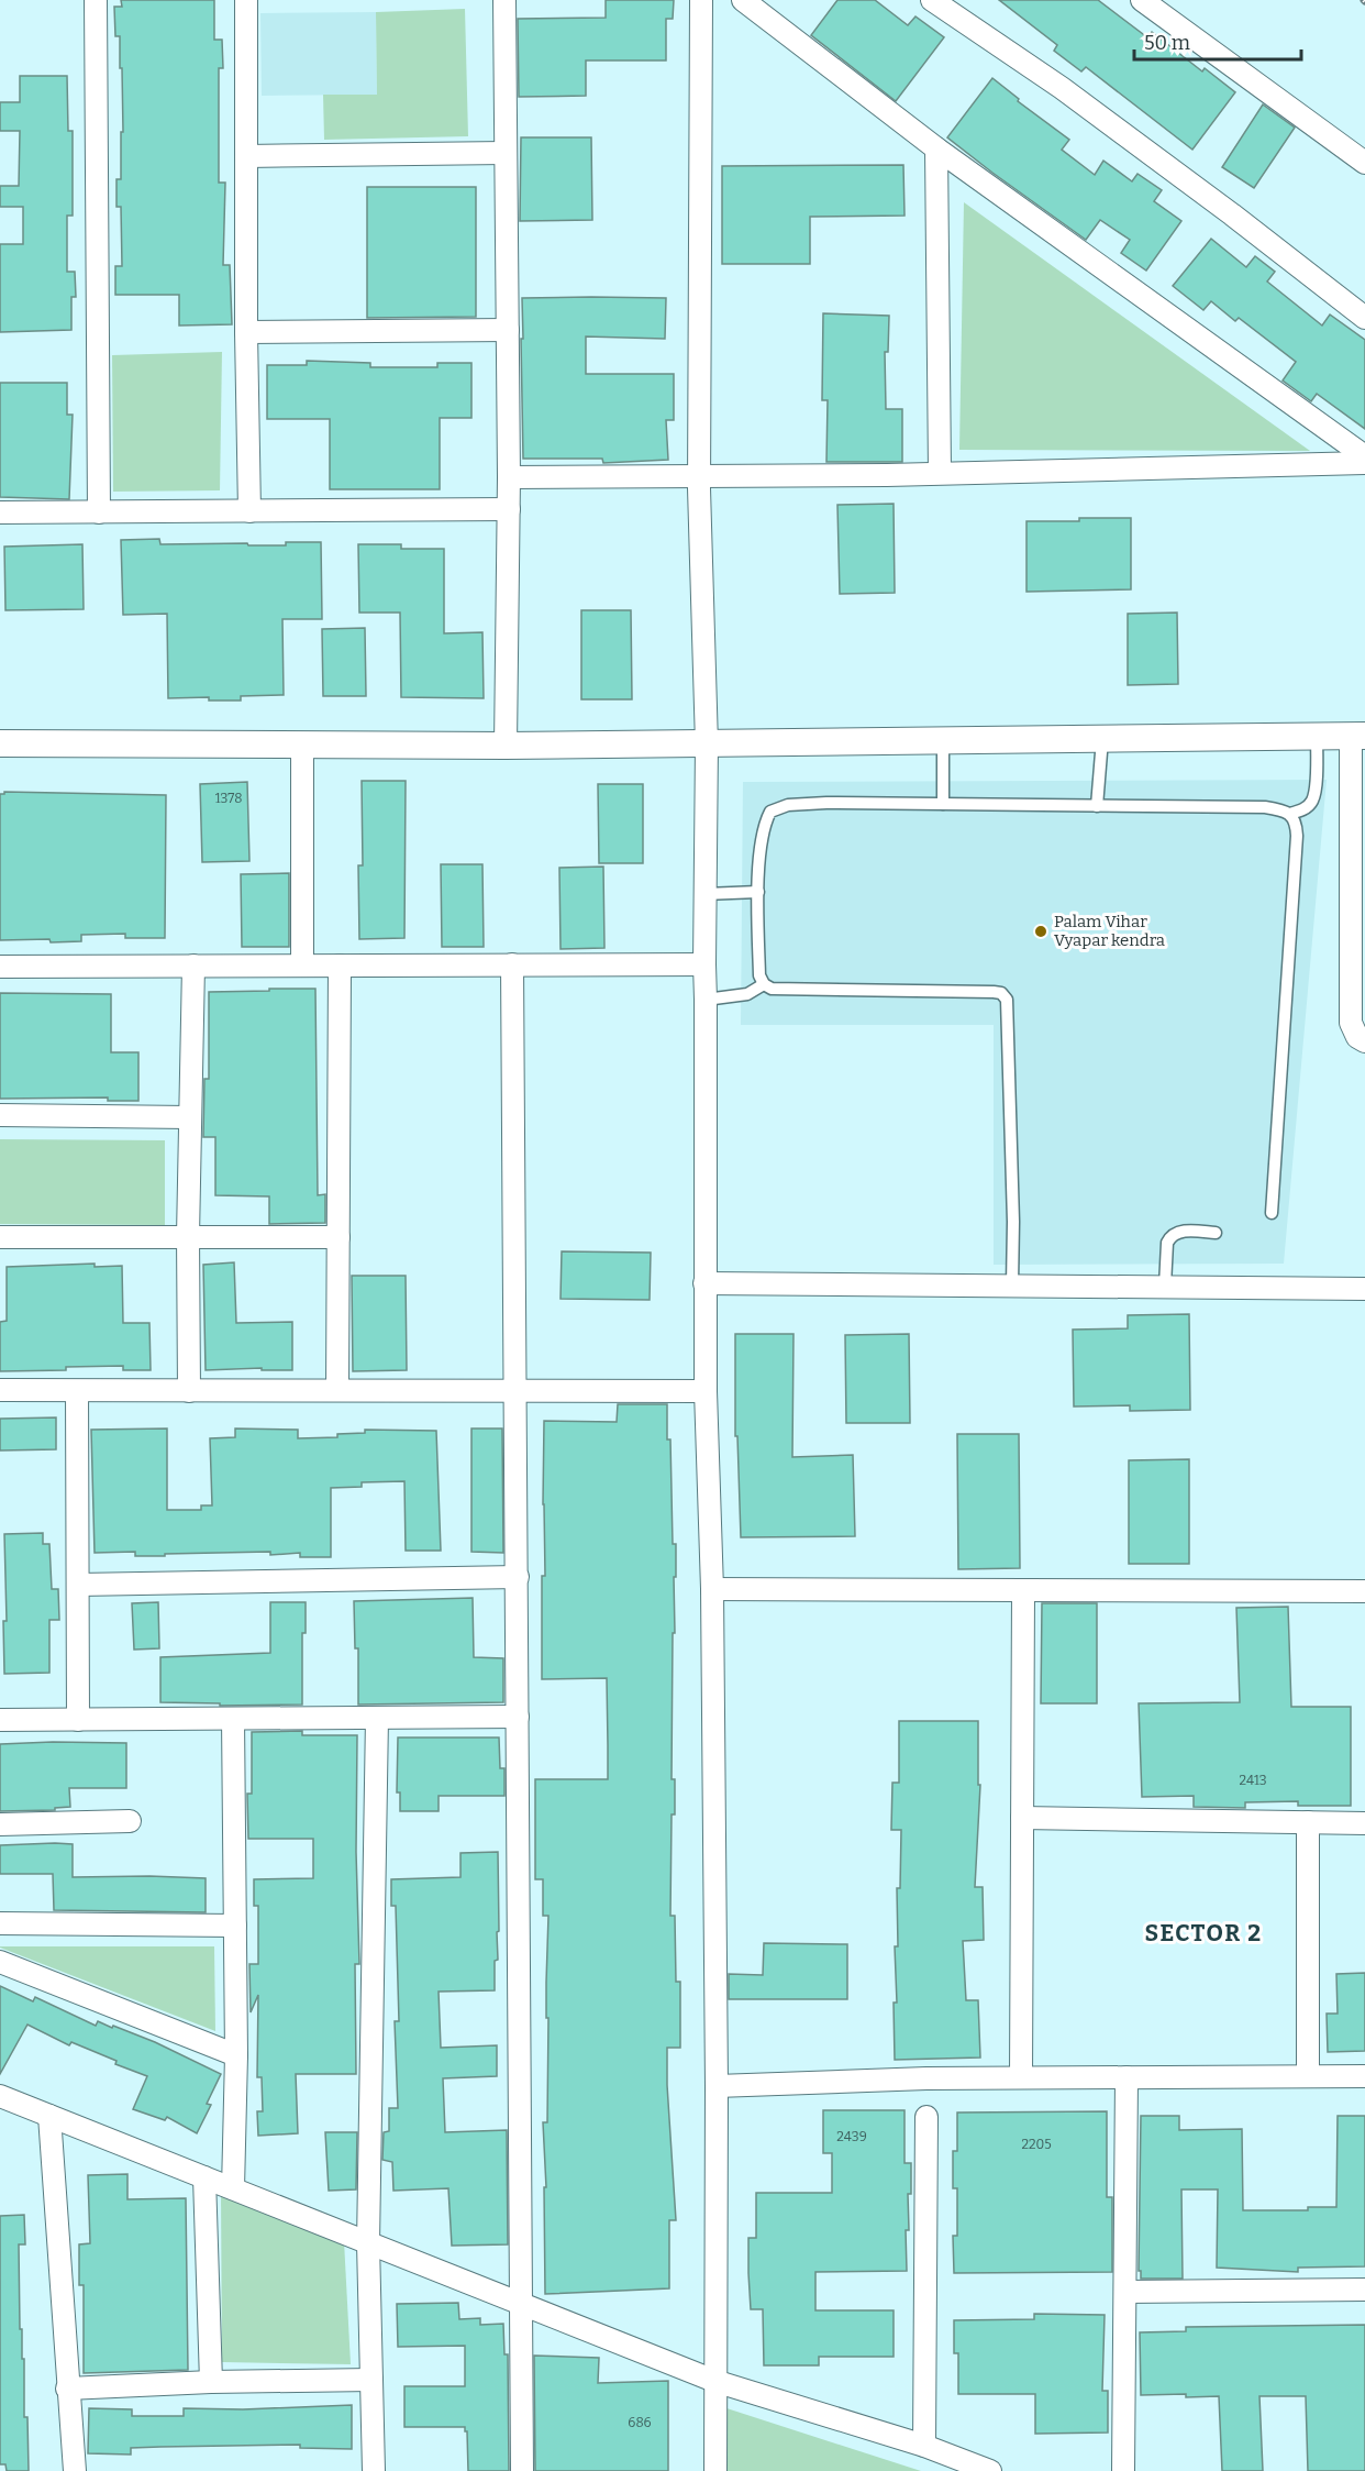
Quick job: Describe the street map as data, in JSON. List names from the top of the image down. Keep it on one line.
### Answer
{"districts":["SECTOR 2"],"places":["Palam Vihar Vyapar kendra"],"house_numbers":["1378","2413","2439","2205","686"],"scale_bar":"50 m"}
